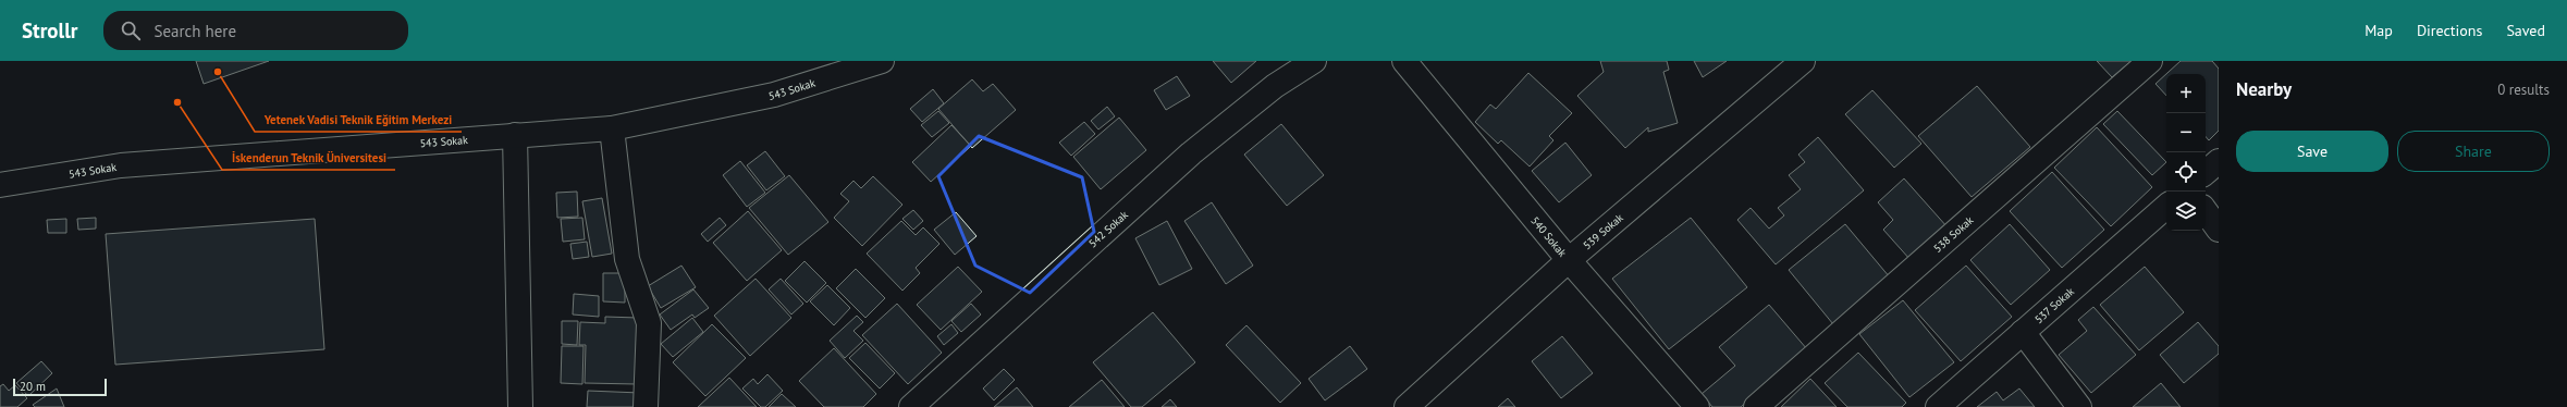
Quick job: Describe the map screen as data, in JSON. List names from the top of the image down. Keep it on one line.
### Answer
{"streets":{"street":["543 Sokak","542 Sokak","539 Sokak","538 Sokak","540 Sokak","537 Sokak"]},"crossings":[["539 Sokak","540 Sokak"]],"places":["Yetenek Vadisi Teknik Eğitim Merkezi","İskenderun Teknik Üniversitesi"],"scale_bar":"20 m","page":{"header":"Strollr","search":"Search here","nav":["Map","Directions","Saved"],"heading":["Nearby","0 results"],"map_buttons":["+","−"],"buttons":["Save","Share"],"scale":"20 m"}}
